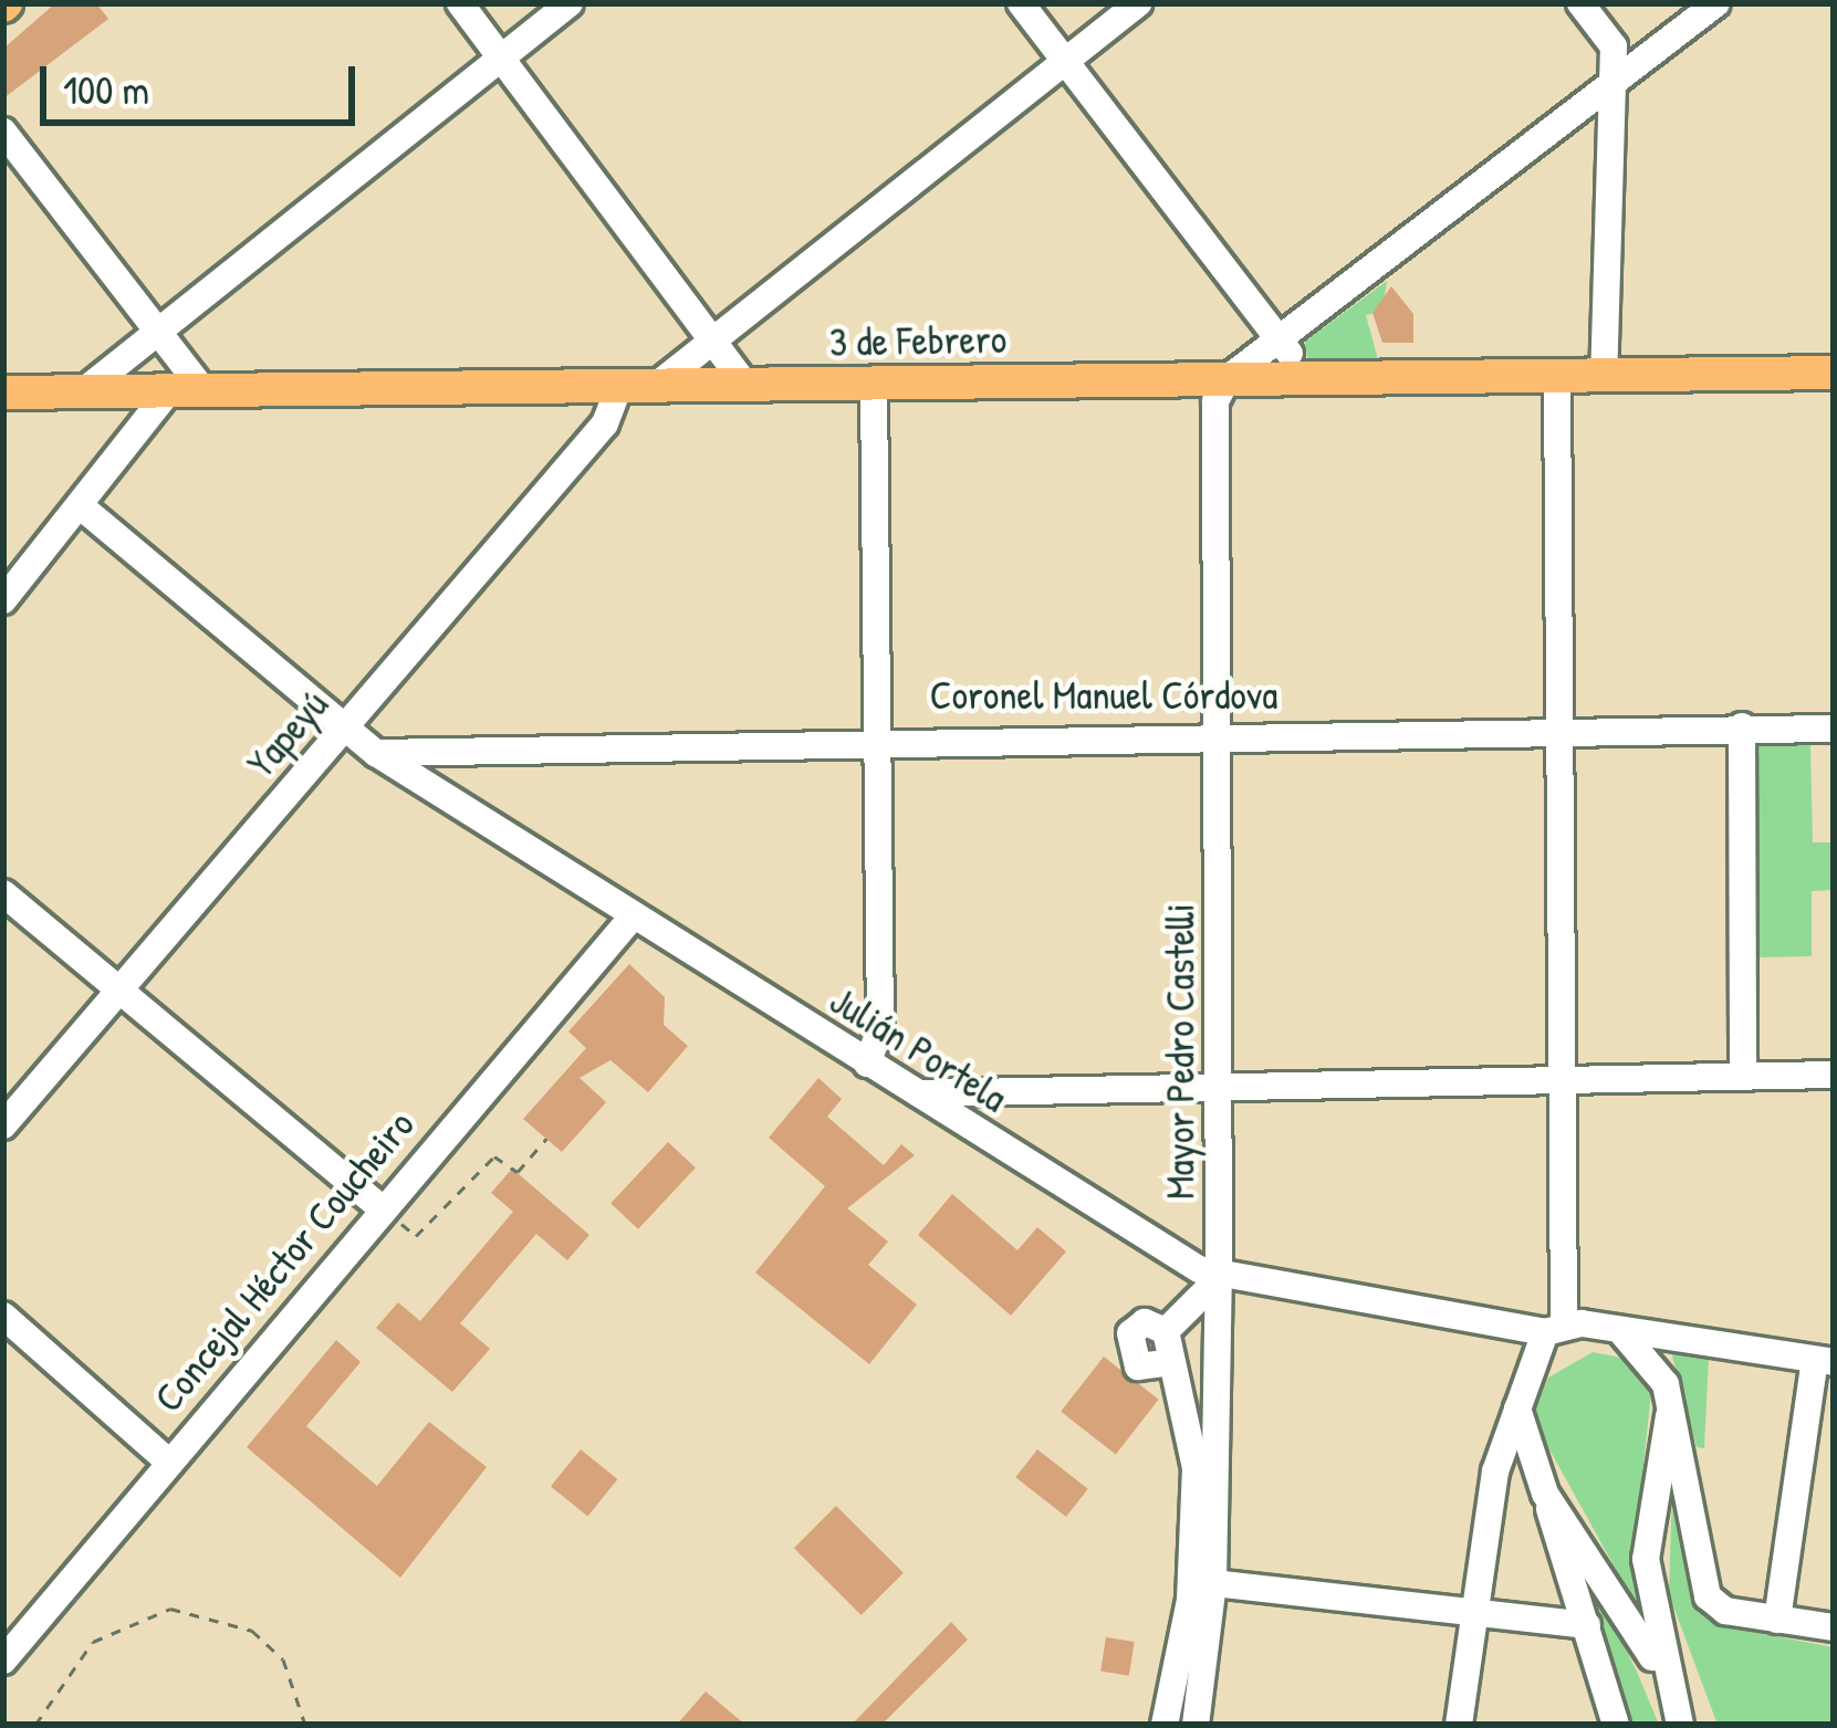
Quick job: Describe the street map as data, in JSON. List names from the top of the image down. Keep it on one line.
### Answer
{"streets":{"main road":["3 de Febrero"],"street":["Coronel Manuel Córdova","Yapeyú","Julián Portela","Mayor Pedro Castelli","Concejal Héctor Coucheiro"]},"crossings":[["3 de Febrero","Yapeyú"],["3 de Febrero","Mayor Pedro Castelli"],["Coronel Manuel Córdova","Julián Portela"],["Coronel Manuel Córdova","Mayor Pedro Castelli"],["Yapeyú","Julián Portela"],["Julián Portela","Mayor Pedro Castelli"],["Julián Portela","Concejal Héctor Coucheiro"]],"scale_bar":"100 m"}
